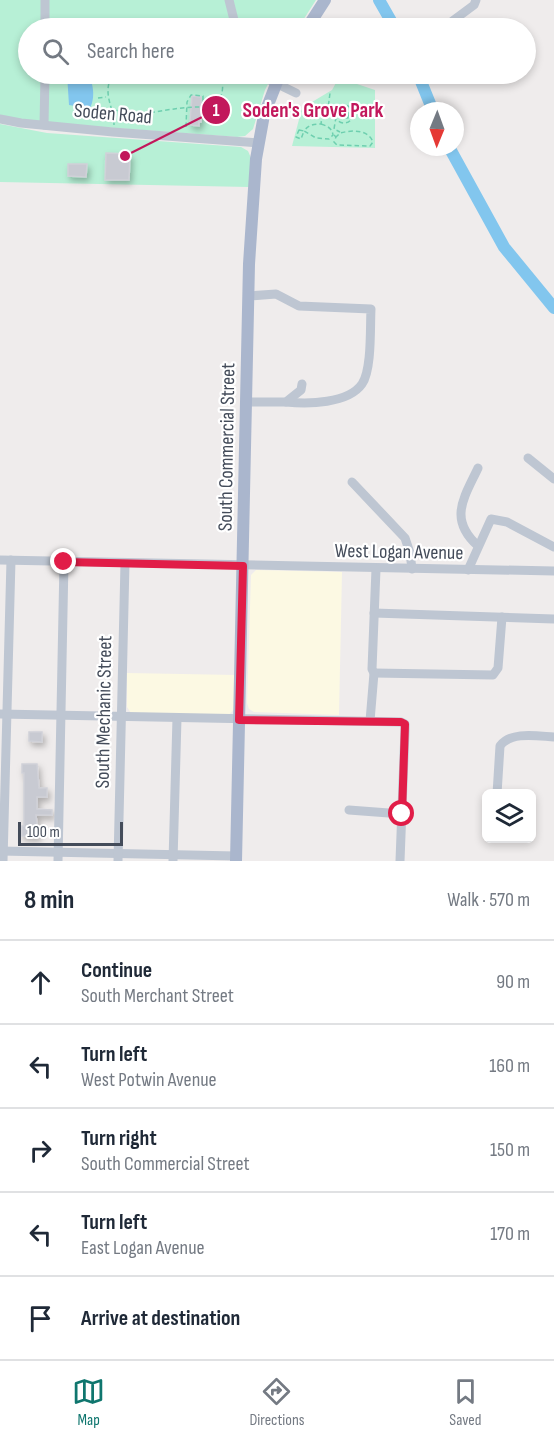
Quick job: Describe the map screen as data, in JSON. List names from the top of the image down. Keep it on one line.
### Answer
{"streets":{"main road":["South Commercial Street"],"street":["Soden Road","West Logan Avenue","South Mechanic Street"]},"crossings":[["Soden Road","South Commercial Street"],["South Commercial Street","West Logan Avenue"],["West Logan Avenue","South Mechanic Street"]],"places":["Soden's Grove Park"],"scale_bar":"100 m","north":"bottom","page":{"search":"Search here","scale":"100 m","heading":["8 min","Walk · 570 m"],"list":[["Continue","South Merchant Street","90 m"],["Turn left","West Potwin Avenue","160 m"],["Turn right","South Commercial Street","150 m"],["Turn left","East Logan Avenue","170 m"],"Arrive at destination"],"nav":["Map","Directions","Saved"]}}
